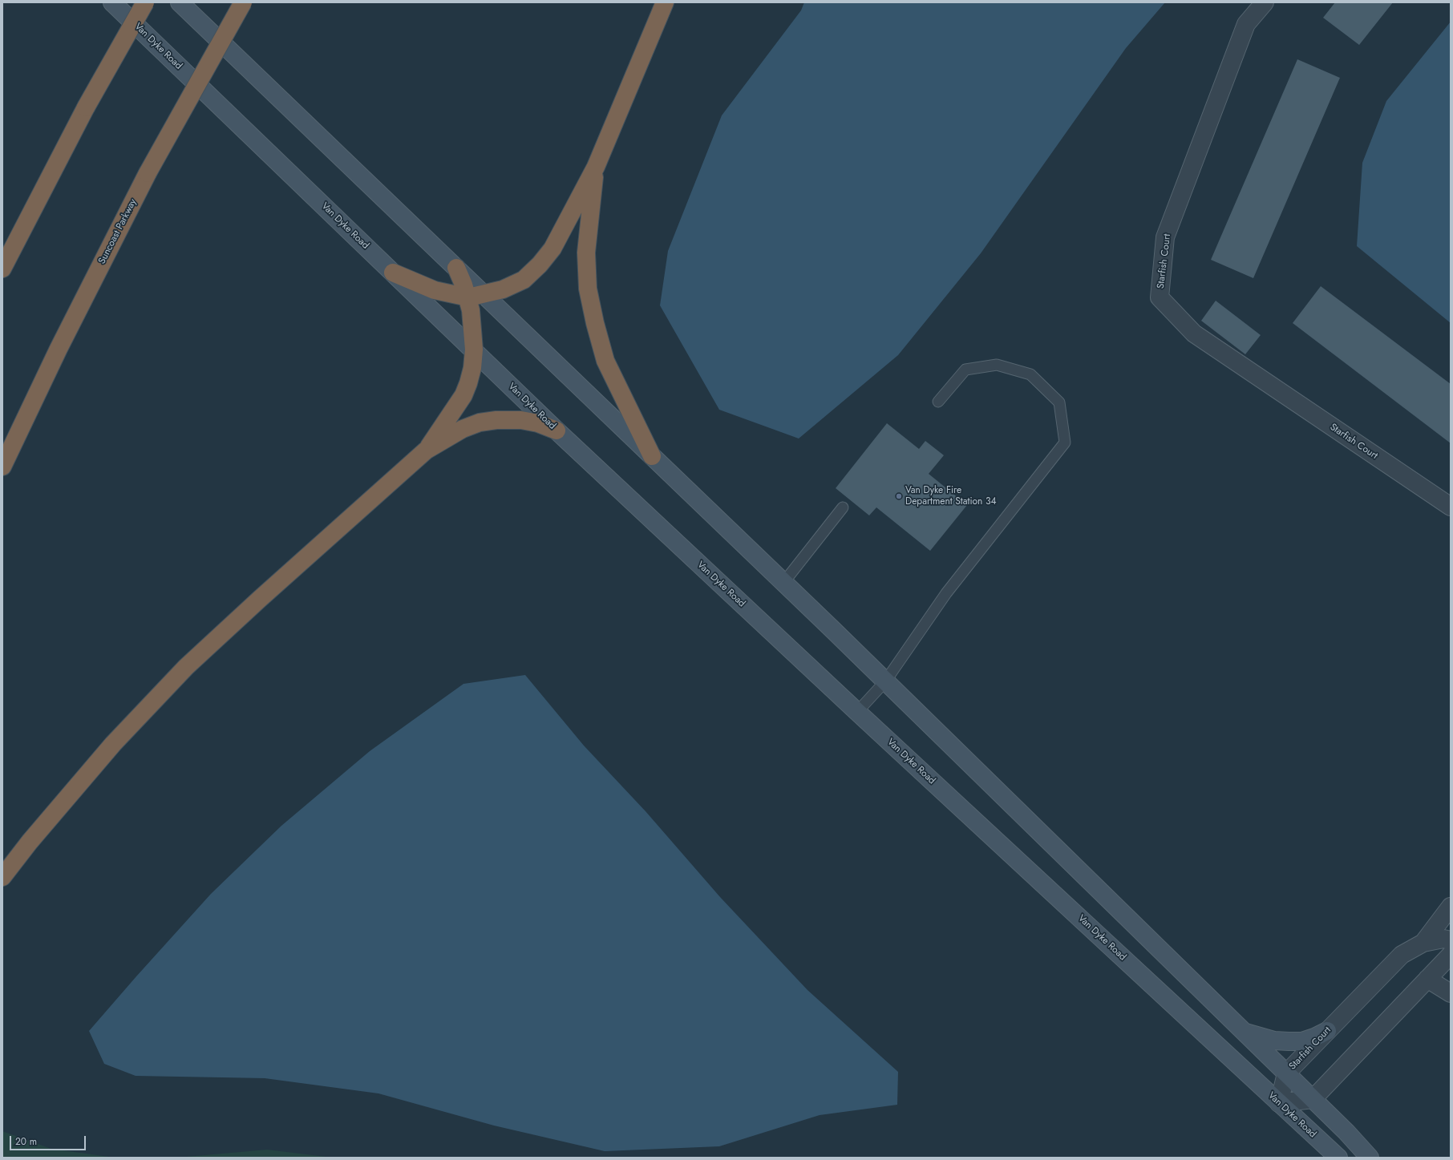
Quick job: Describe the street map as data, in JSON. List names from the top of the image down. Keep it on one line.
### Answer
{"streets":{"highway":["Suncoast Parkway"],"main road":["Van Dyke Road"],"street":["Starfish Court"]},"crossings":[["Van Dyke Road","Starfish Court"]],"places":["Van Dyke Fire Department Station 34"],"scale_bar":"20 m"}
